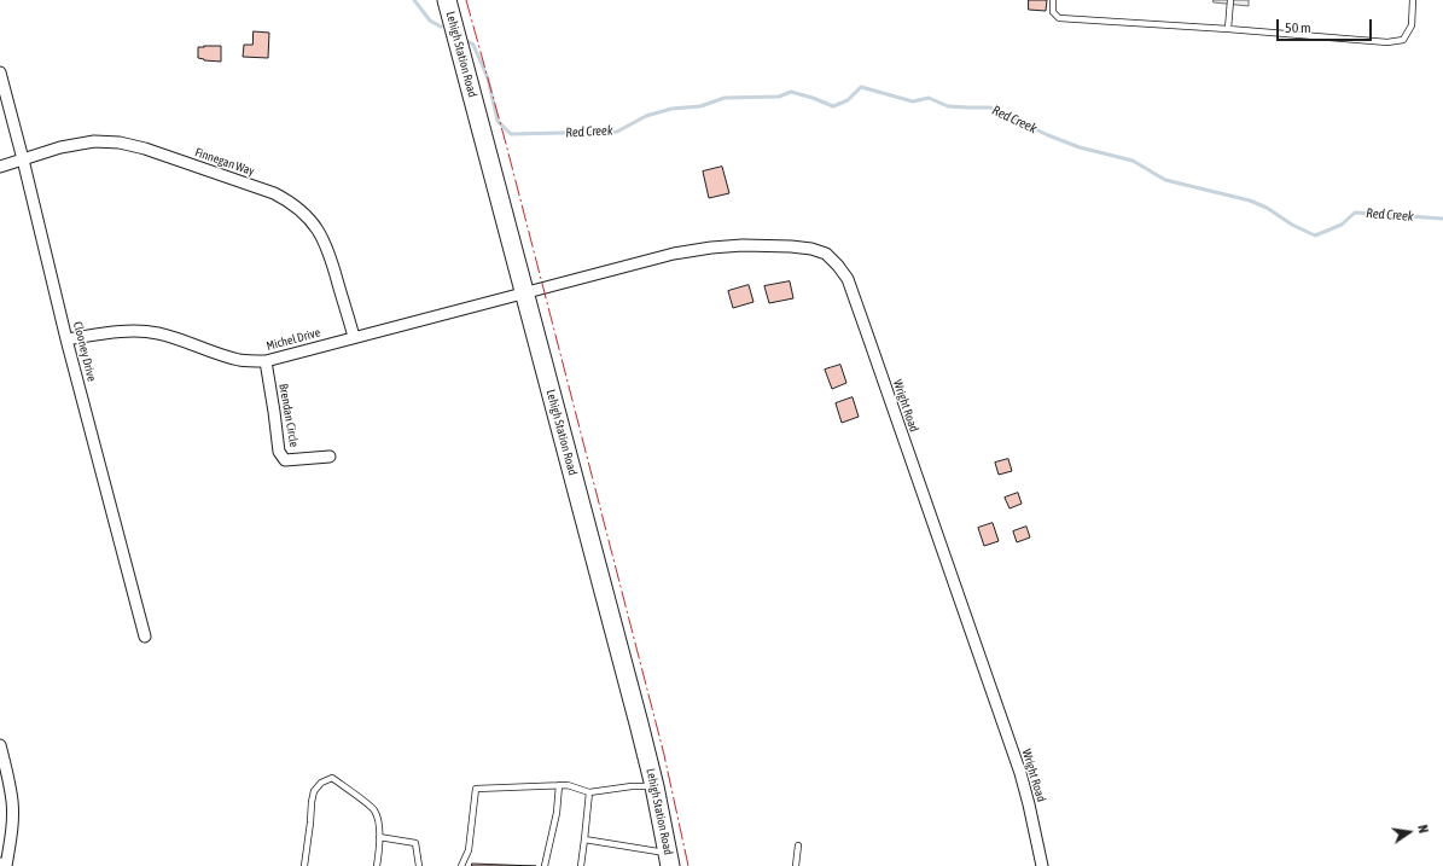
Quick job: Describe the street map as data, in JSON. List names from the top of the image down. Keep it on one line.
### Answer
{"streets":{"main road":["Lehigh Station Road"],"street":["Finnegan Way","Michel Drive","Clooney Drive","Wright Road","Brendan Circle"]},"crossings":[["Lehigh Station Road","Michel Drive"],["Lehigh Station Road","Wright Road"],["Finnegan Way","Michel Drive"],["Finnegan Way","Clooney Drive"],["Michel Drive","Clooney Drive"],["Michel Drive","Wright Road"],["Michel Drive","Brendan Circle"]],"water":["Red Creek"],"scale_bar":"50 m","north":"right"}
